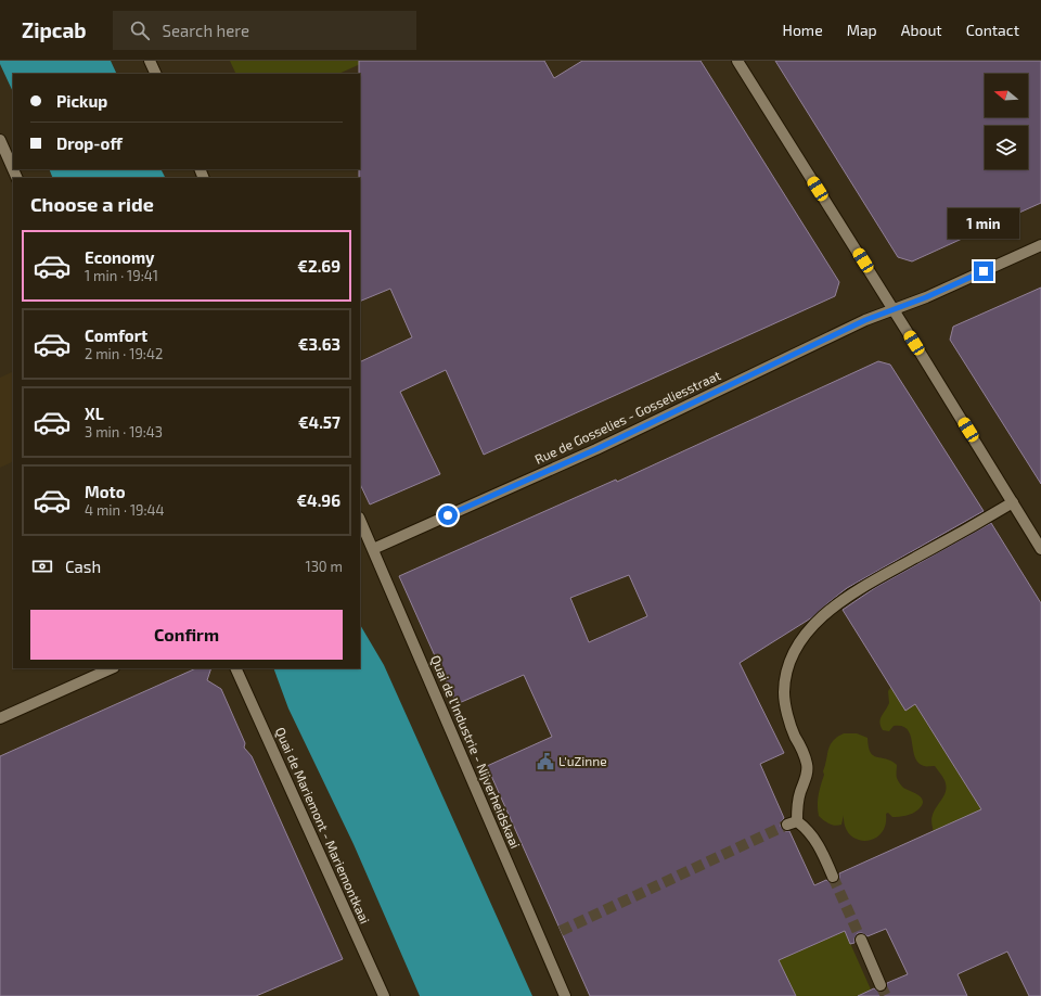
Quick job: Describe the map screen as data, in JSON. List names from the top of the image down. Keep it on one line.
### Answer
{"streets":{"street":["Rue de Gosselies - Gosseliesstraat","Quai de l'Industrie - Nijverheidskaai","Quai de Mariemont - Mariemontkaai"]},"crossings":[["Rue de Gosselies - Gosseliesstraat","Quai de l'Industrie - Nijverheidskaai"]],"places":{"public building":["L'uZinne"]},"north":"left","page":{"header":"Zipcab","search":"Search here","nav":["Home","Map","About","Contact"],"banner":["Pickup","Drop-off"],"heading":"Choose a ride","bubble":"1 min","list":[{"name":"Economy","note":"1 min · 19:41","value":"€2.69"},{"name":"Comfort","note":"2 min · 19:42","value":"€3.63"},{"name":"XL","note":"3 min · 19:43","value":"€4.57"},{"name":"Moto","note":"4 min · 19:44","value":"€4.96"}],"pay":["Cash","130 m"],"buttons":"Confirm"}}
